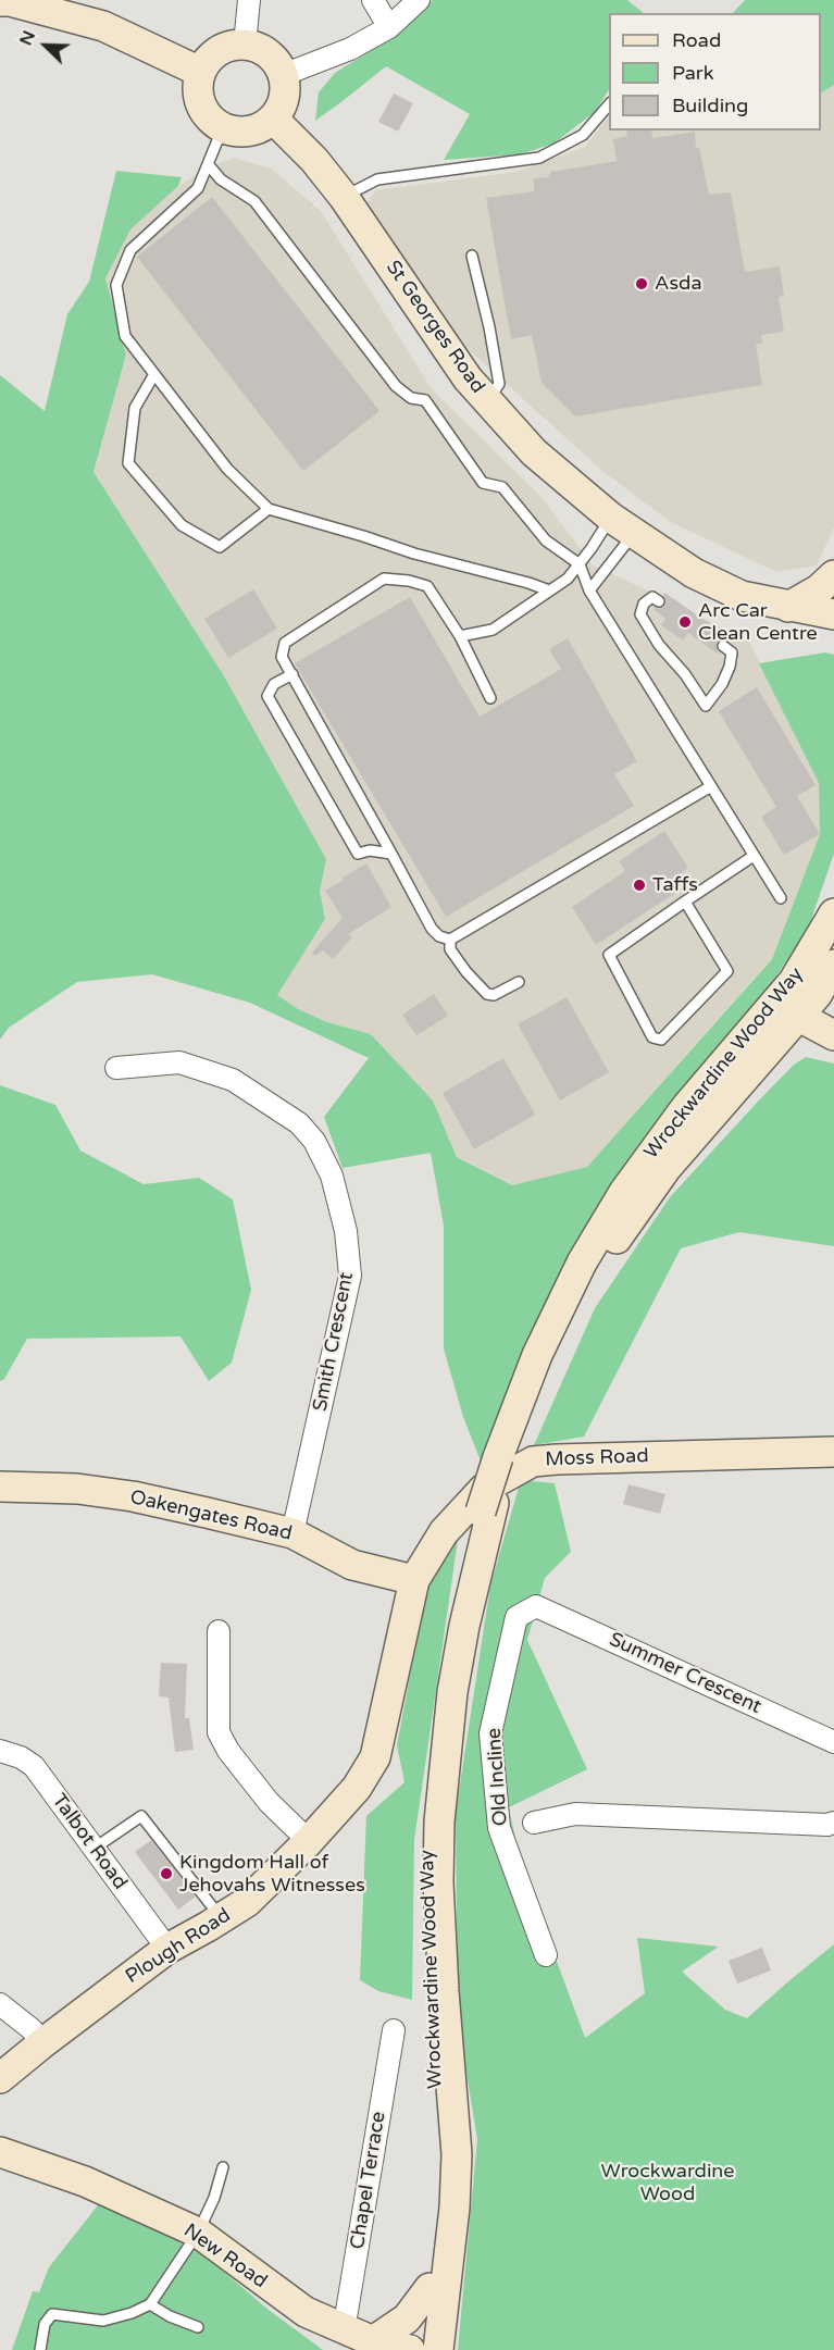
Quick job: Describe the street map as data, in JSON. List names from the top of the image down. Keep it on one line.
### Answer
{"streets":{"street":["St Georges Road","Wrockwardine Wood Way","Smith Crescent","Moss Road","Oakengates Road","Summer Crescent","Old Incline","Talbot Road","Plough Road","Chapel Terrace","New Road"]},"crossings":[["Smith Crescent","Oakengates Road"],["Moss Road","Oakengates Road"],["Moss Road","Plough Road"],["Oakengates Road","Plough Road"],["Summer Crescent","Old Incline"],["Talbot Road","Plough Road"],["Chapel Terrace","New Road"]],"parks":["Wrockwardine Wood"],"places":["Asda","Arc Car Clean Centre","Taffs","Kingdom Hall of Jehovahs Witnesses"],"legend":["Road","Park","Building"],"north":"top left"}
